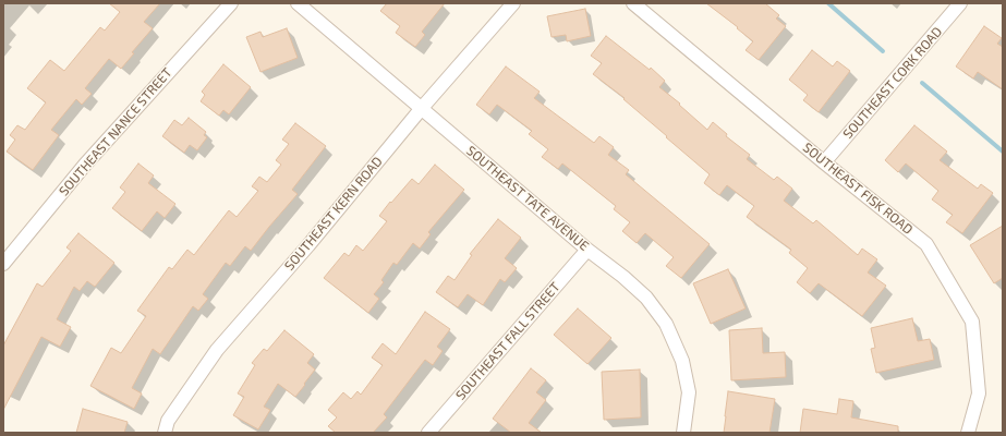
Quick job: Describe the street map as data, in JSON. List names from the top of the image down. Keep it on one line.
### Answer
{"streets":{"street":["SOUTHEAST CORK ROAD","SOUTHEAST NANCE STREET","SOUTHEAST FISK ROAD","SOUTHEAST TATE AVENUE","SOUTHEAST KERN ROAD","SOUTHEAST FALL STREET"]},"crossings":[["SOUTHEAST CORK ROAD","SOUTHEAST FISK ROAD"],["SOUTHEAST TATE AVENUE","SOUTHEAST KERN ROAD"],["SOUTHEAST TATE AVENUE","SOUTHEAST FALL STREET"]]}
